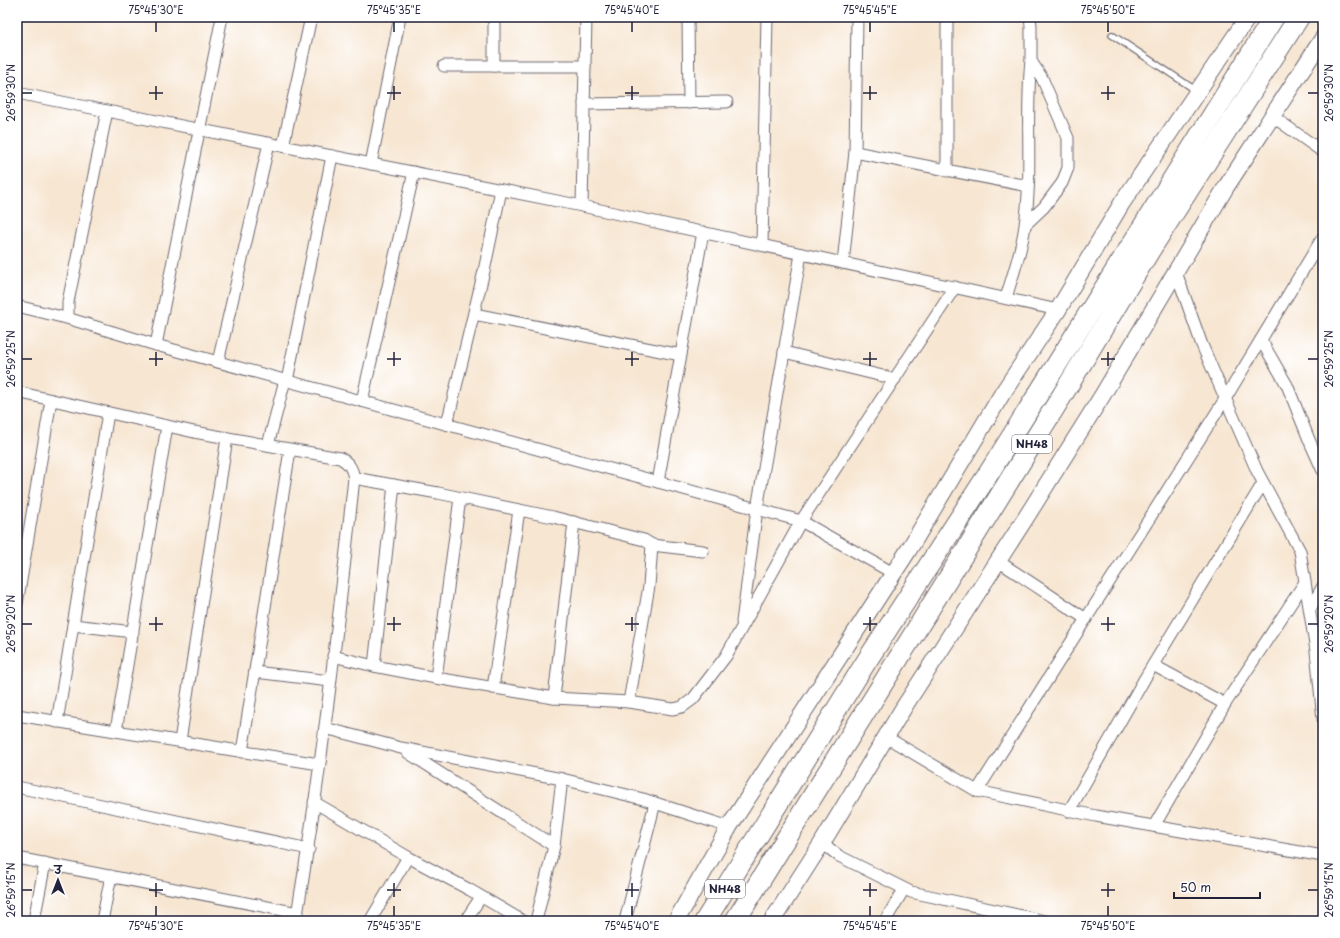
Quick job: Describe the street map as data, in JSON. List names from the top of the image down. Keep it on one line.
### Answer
{"streets":{"highway":["NH48"]},"scale_bar":"50 m","north":"top","coordinates":["75°45'30\"E","75°45'35\"E","75°45'40\"E","75°45'45\"E","75°45'50\"E","26°59'30\"N","26°59'25\"N","26°59'20\"N","26°59'15\"N"]}
